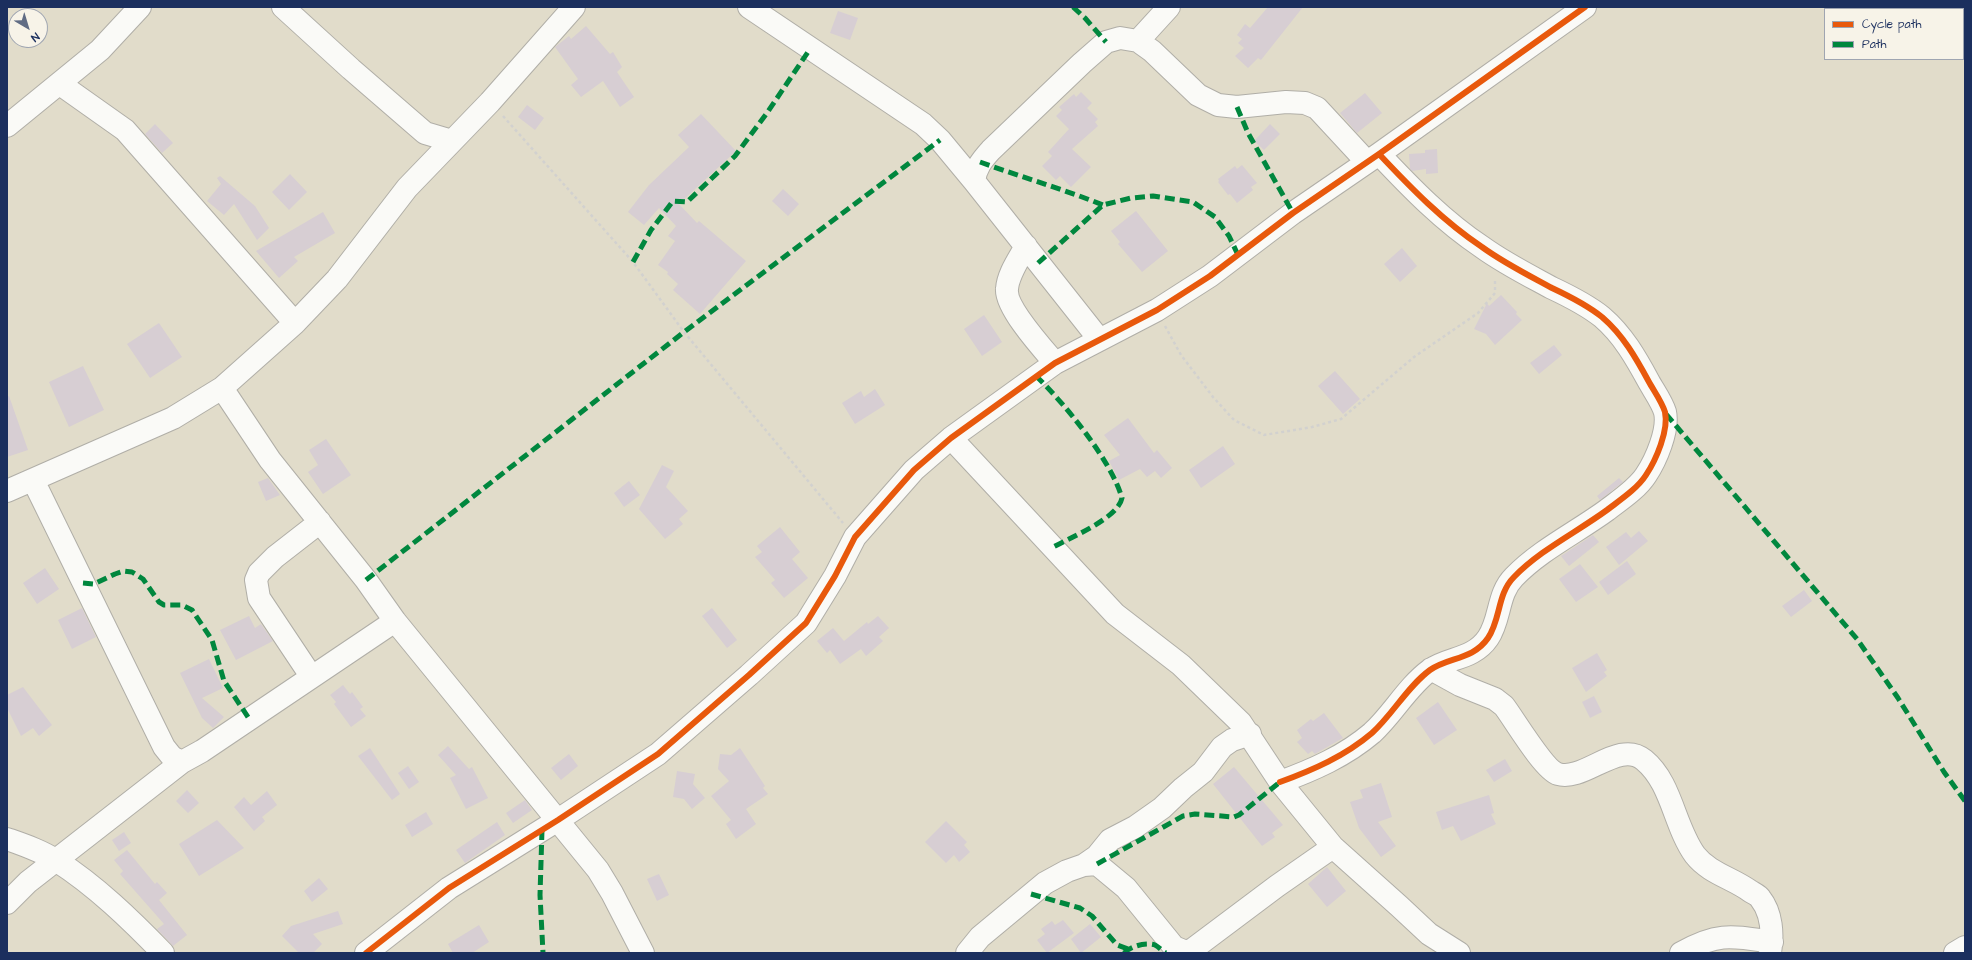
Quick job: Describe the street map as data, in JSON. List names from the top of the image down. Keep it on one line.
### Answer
{"legend":["Cycle path","Path"],"north":"bottom right"}
